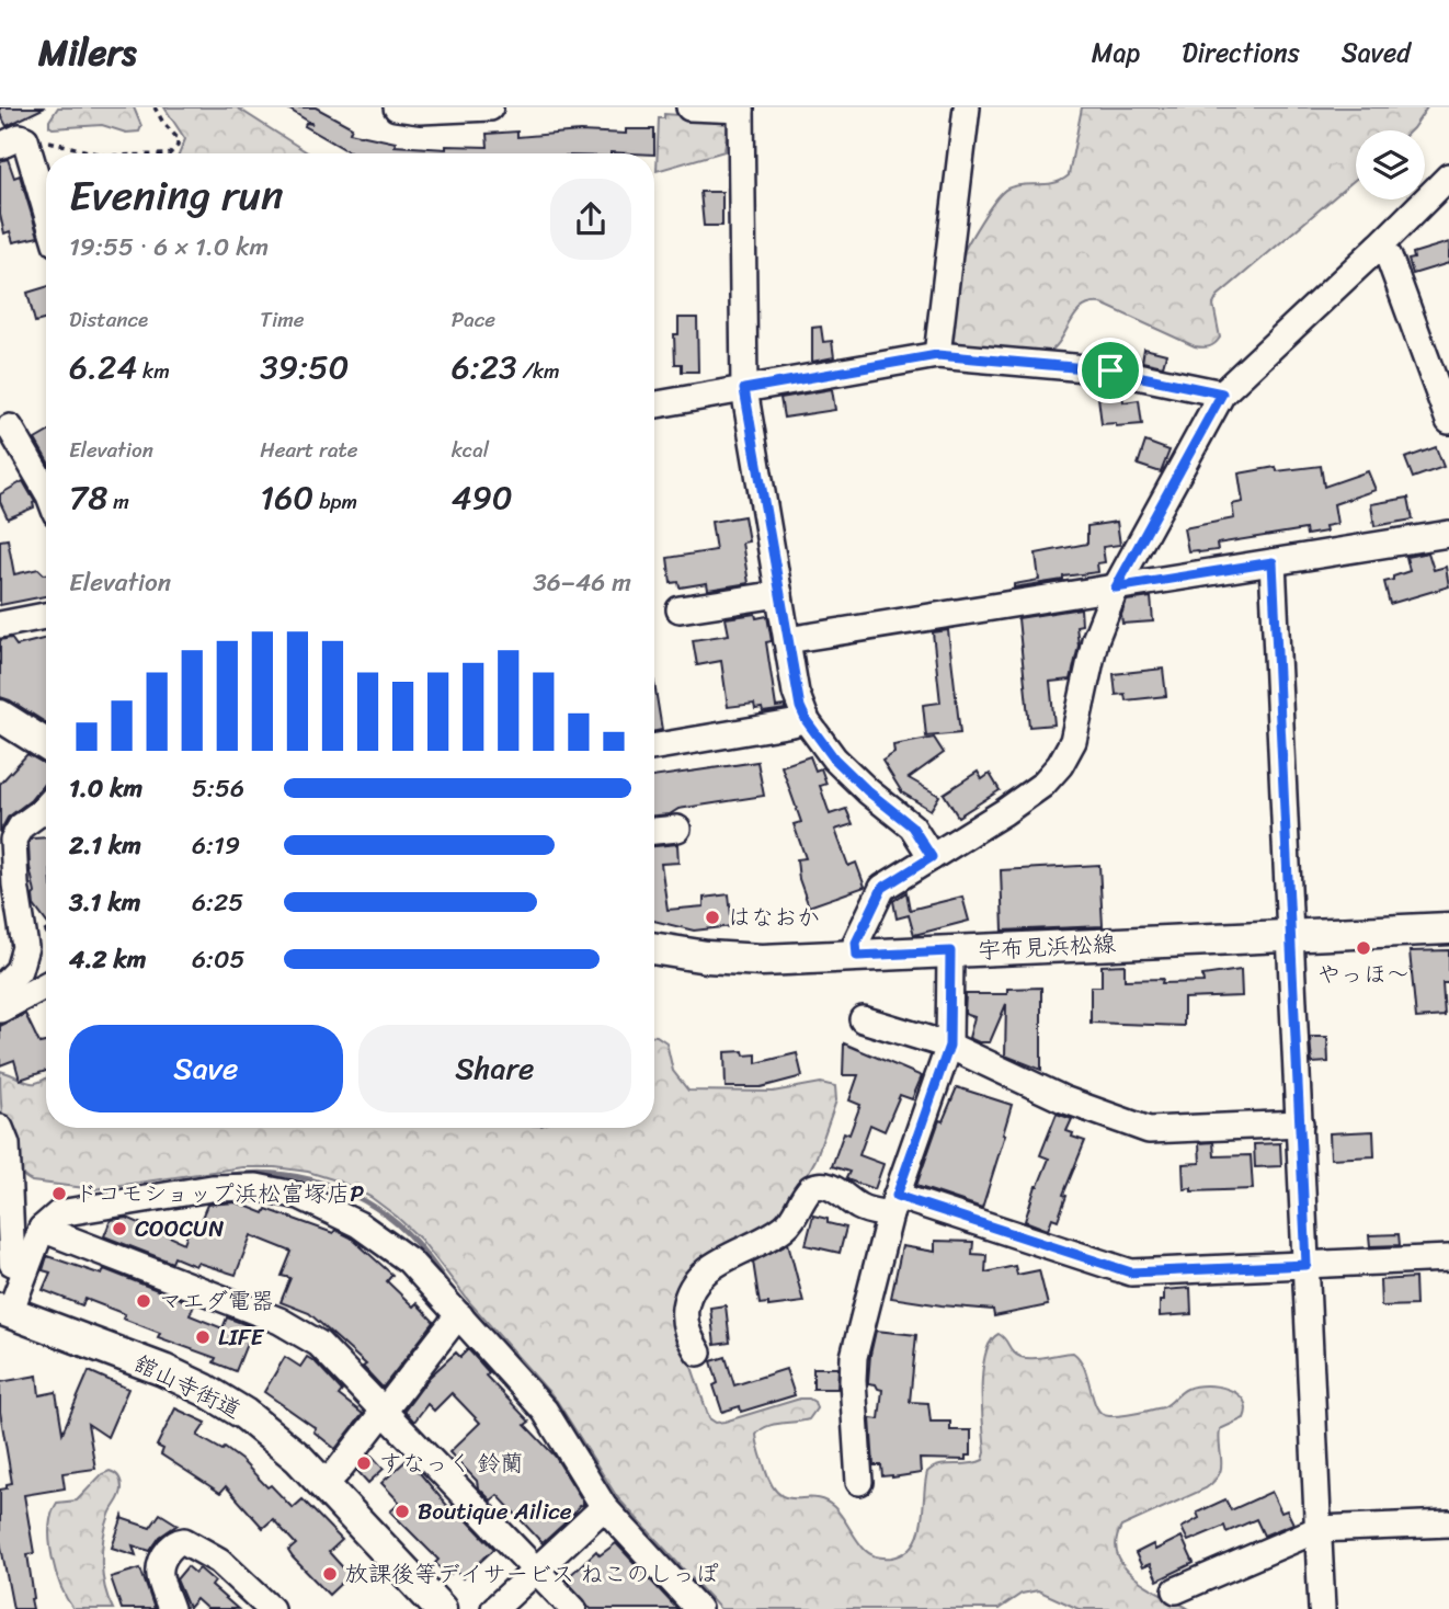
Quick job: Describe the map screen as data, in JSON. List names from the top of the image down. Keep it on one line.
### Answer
{"streets":{"main road":["宇布見浜松線","舘山寺街道"]},"places":["はなおか","やっほ～","ドコモショップ浜松富塚店P","COOCUN","マエダ電器","LIFE","すなっく 鈴蘭","Boutique Ailice","放課後等デイサービス ねこのしっぽ"],"page":{"header":"Milers","nav":["Map","Directions","Saved"],"heading":["Evening run","19:55 · 6 × 1.0 km"],"stats":[["Distance","6.24 km"],["Time","39:50"],["Pace","6:23 /km"],["Elevation","78 m"],["Heart rate","160 bpm"],["kcal","490"]],"chart":["Elevation","36–46 m"],"list":[{"name":"1.0 km","note":"5:56"},{"name":"2.1 km","note":"6:19"},{"name":"3.1 km","note":"6:25"},{"name":"4.2 km","note":"6:05"}],"buttons":["Save","Share"]}}
